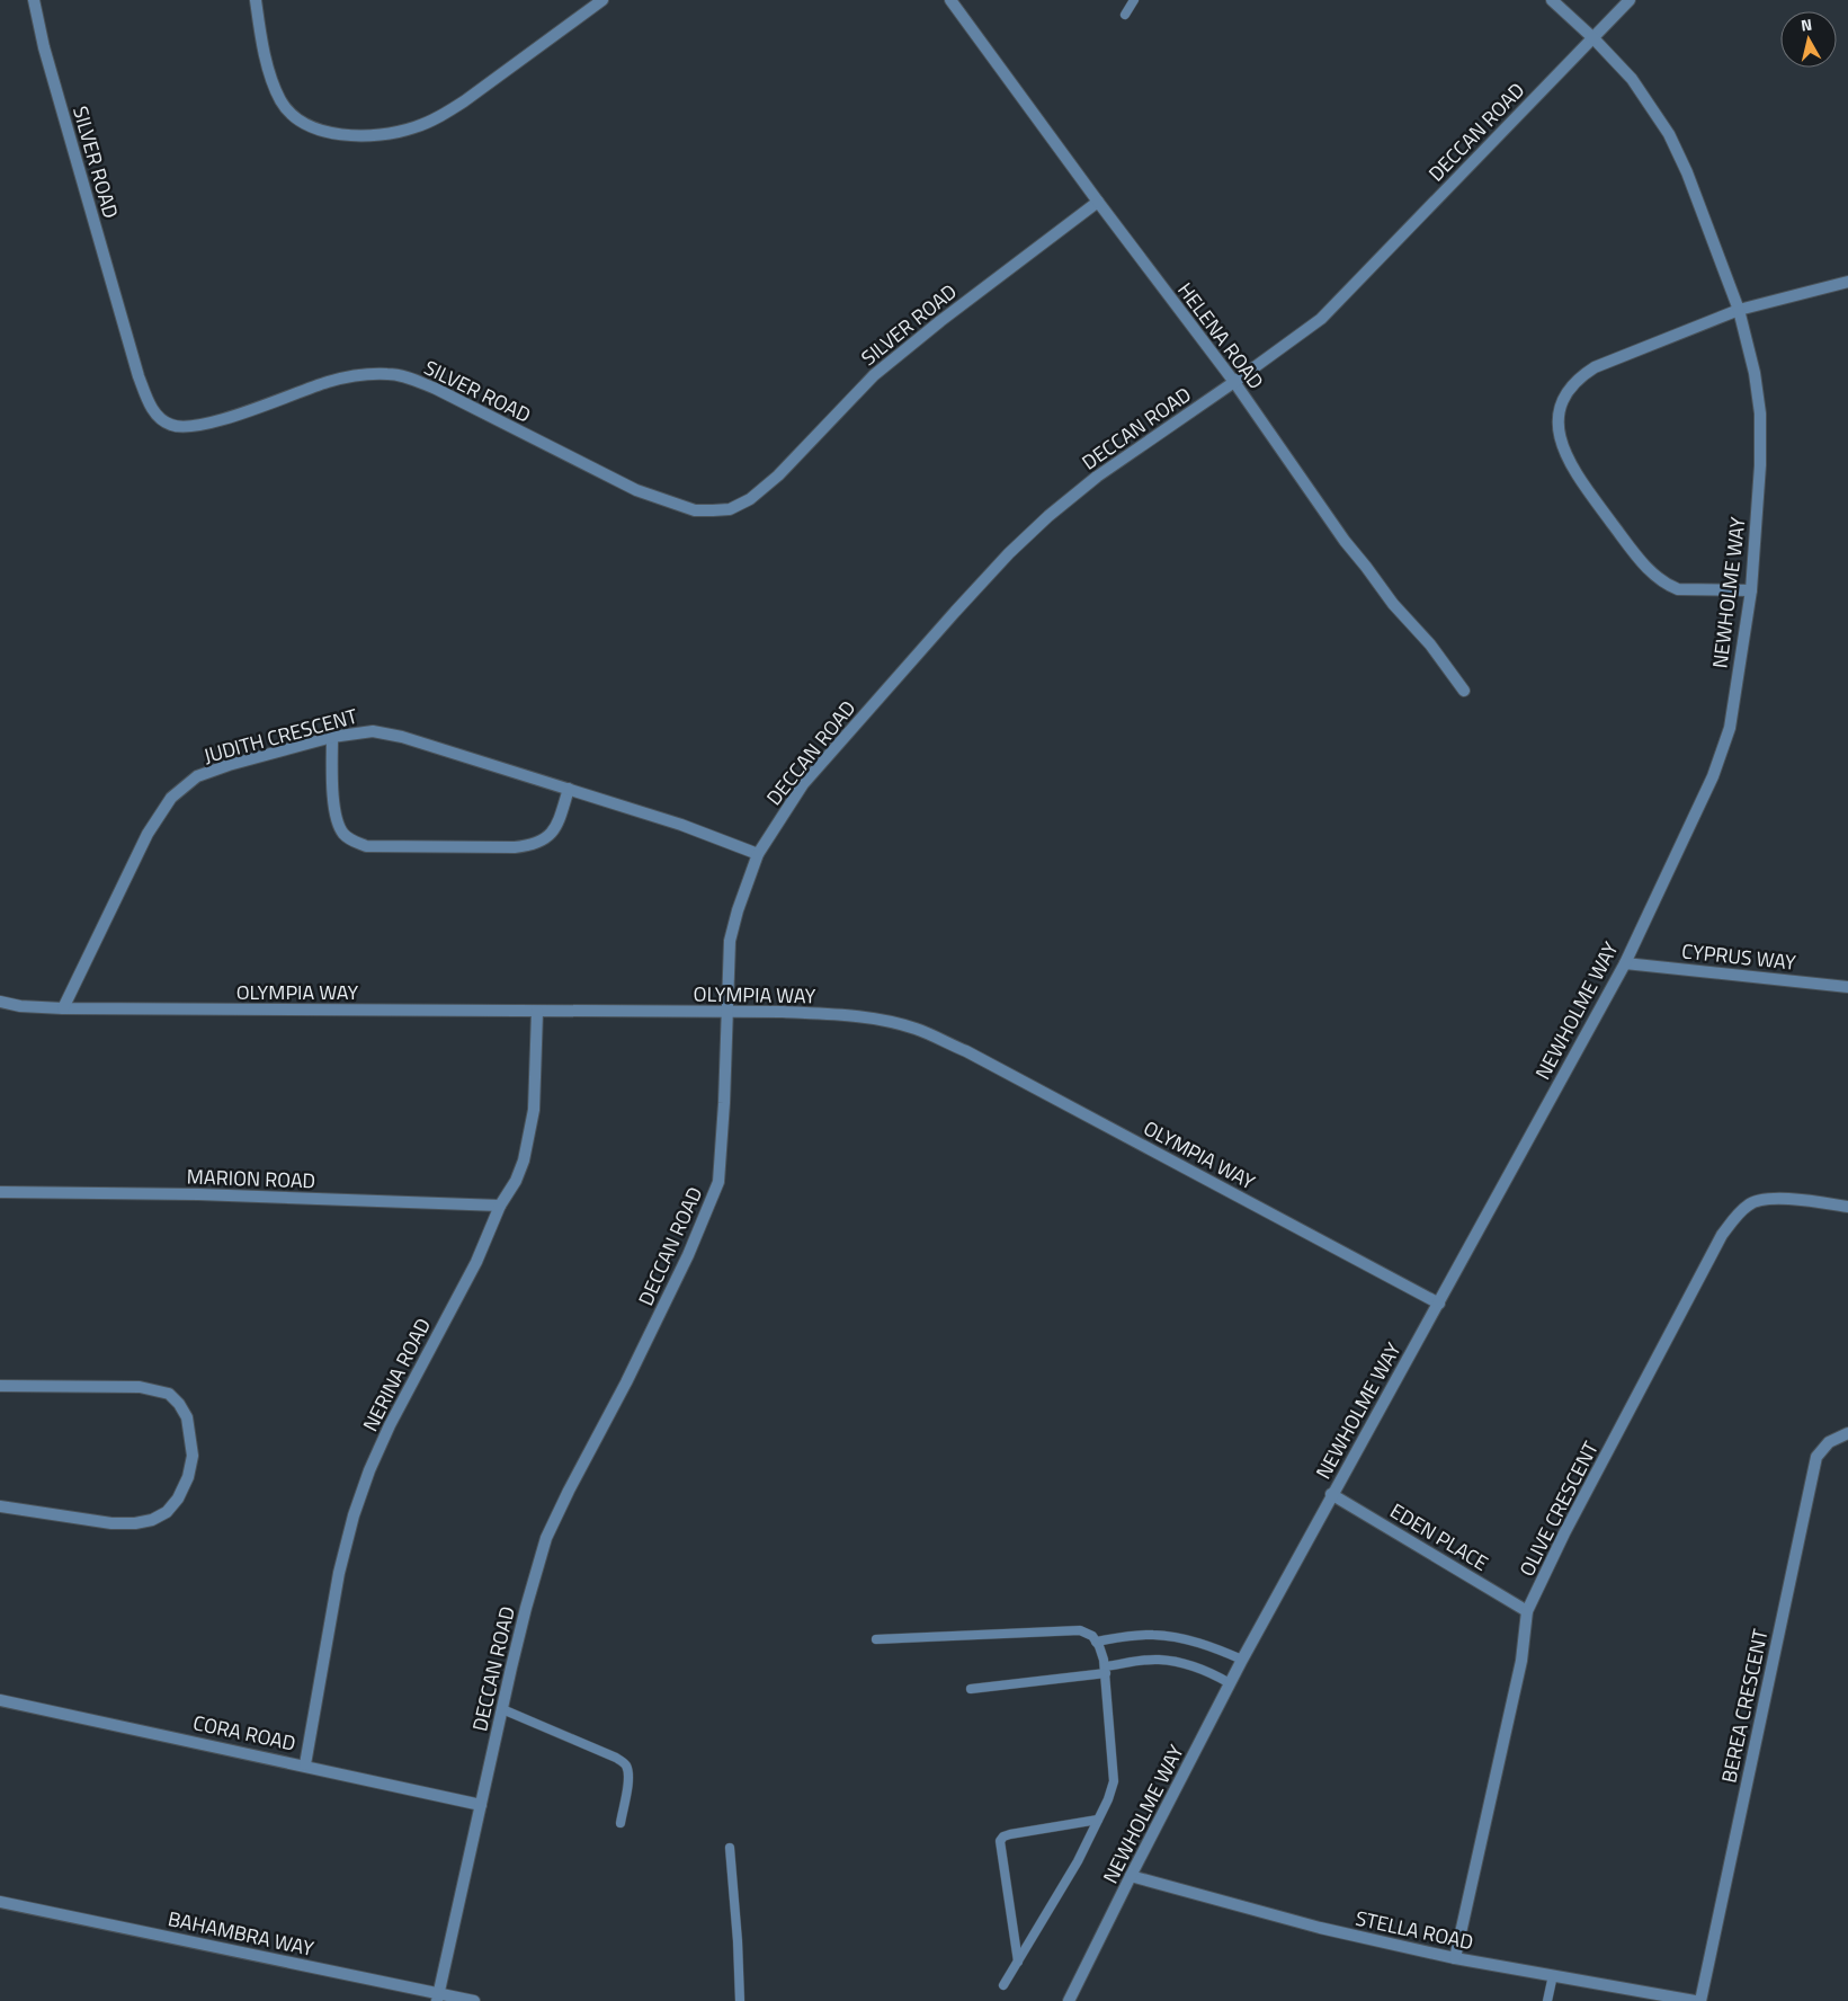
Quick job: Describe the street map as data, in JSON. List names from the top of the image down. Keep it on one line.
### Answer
{"streets":{"street":["DECCAN ROAD","SILVER ROAD","HELENA ROAD","NEWHOLME WAY","JUDITH CRESCENT","CYPRUS WAY","OLYMPIA WAY","MARION ROAD","NERINA ROAD","OLIVE CRESCENT","EDEN PLACE","BEREA CRESCENT","CORA ROAD","STELLA ROAD","BAHAMBRA WAY"]},"crossings":[["DECCAN ROAD","HELENA ROAD"],["DECCAN ROAD","NEWHOLME WAY"],["DECCAN ROAD","JUDITH CRESCENT"],["DECCAN ROAD","OLYMPIA WAY"],["DECCAN ROAD","CORA ROAD"],["DECCAN ROAD","BAHAMBRA WAY"],["SILVER ROAD","HELENA ROAD"],["NEWHOLME WAY","CYPRUS WAY"],["NEWHOLME WAY","OLYMPIA WAY"],["NEWHOLME WAY","EDEN PLACE"],["NEWHOLME WAY","STELLA ROAD"],["JUDITH CRESCENT","OLYMPIA WAY"],["OLYMPIA WAY","NERINA ROAD"],["MARION ROAD","NERINA ROAD"],["NERINA ROAD","CORA ROAD"],["OLIVE CRESCENT","EDEN PLACE"],["OLIVE CRESCENT","STELLA ROAD"]],"north":"top"}
